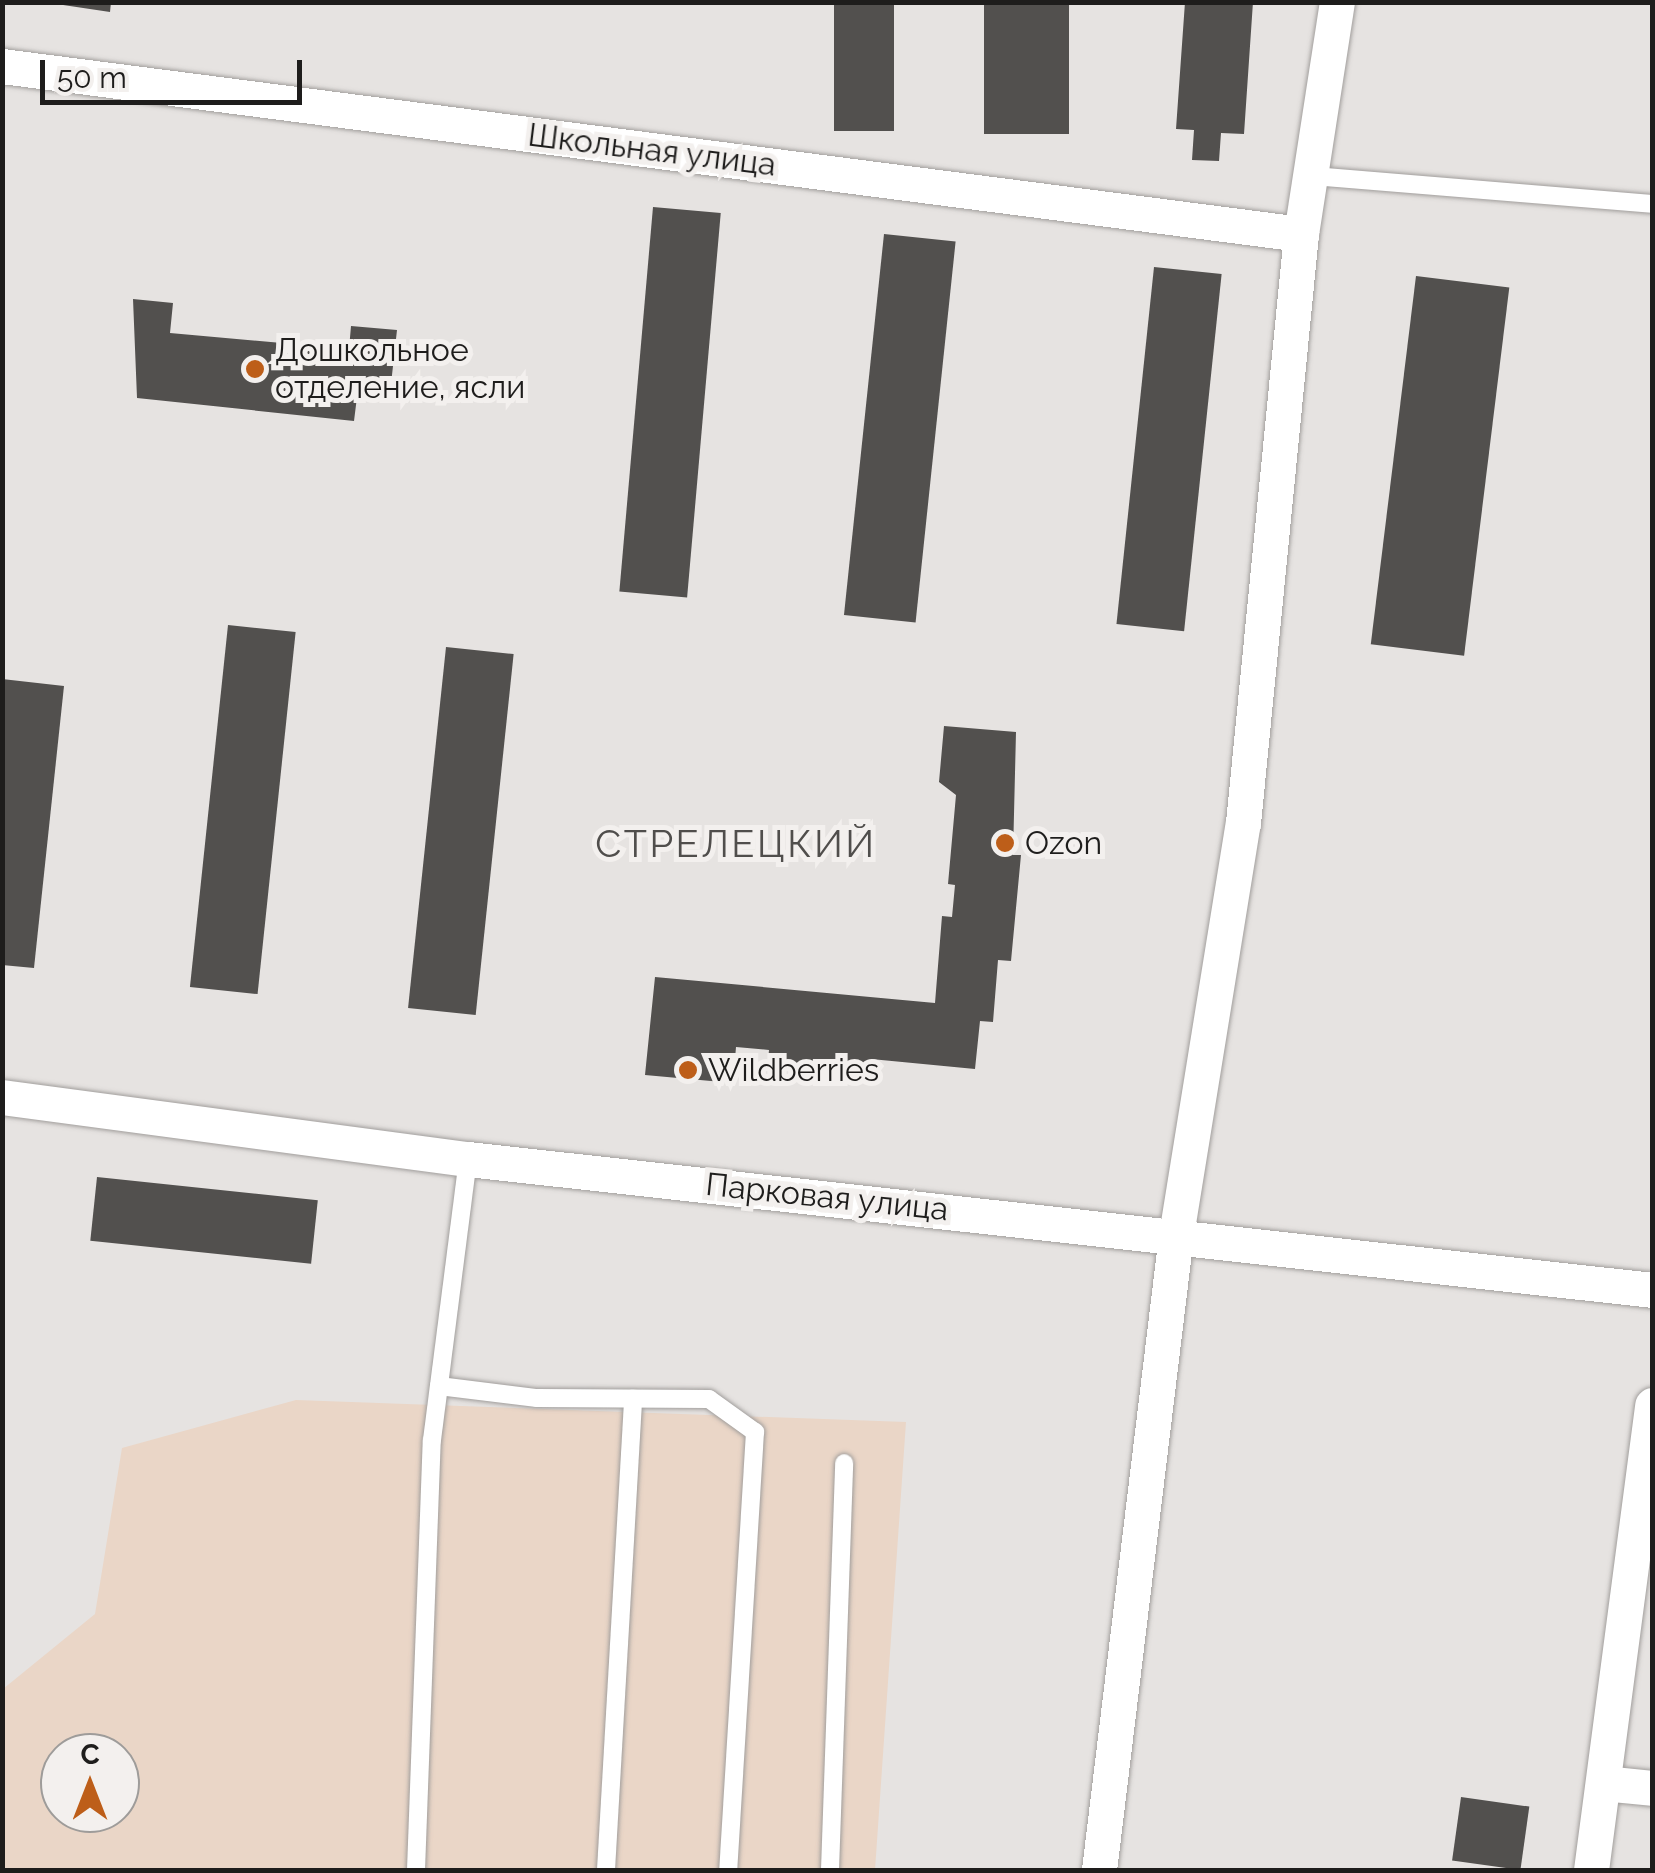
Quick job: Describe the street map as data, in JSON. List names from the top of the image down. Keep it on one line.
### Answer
{"streets":{"street":["Школьная улица","Парковая улица"]},"districts":["СТРЕЛЕЦКИЙ"],"places":["Дошкольное отделение, ясли","Ozon","Wildberries"],"scale_bar":"50 m","north":"top"}
